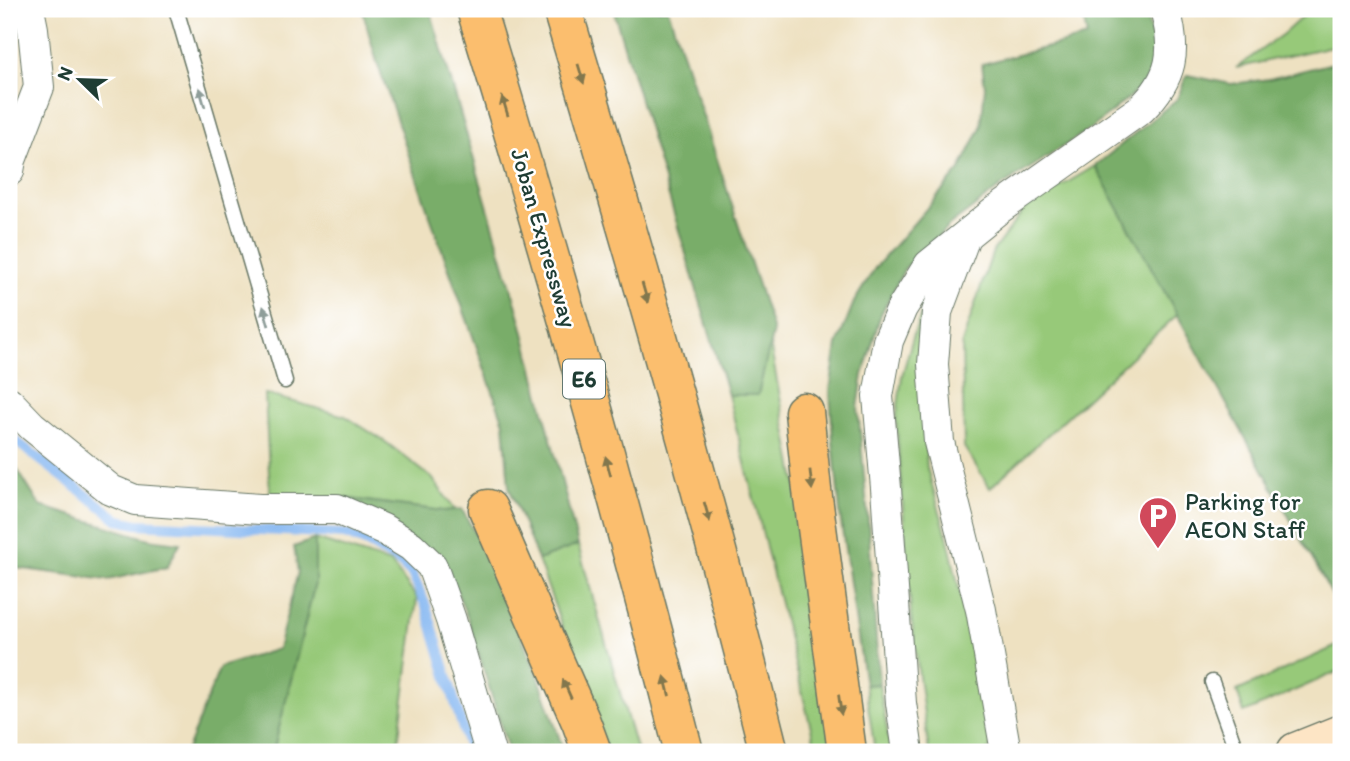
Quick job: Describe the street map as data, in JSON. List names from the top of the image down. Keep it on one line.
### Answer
{"streets":{"highway":["Joban Expressway","E6"]},"places":{"parking":["Parking for AEON Staff"]},"north":"top left"}
